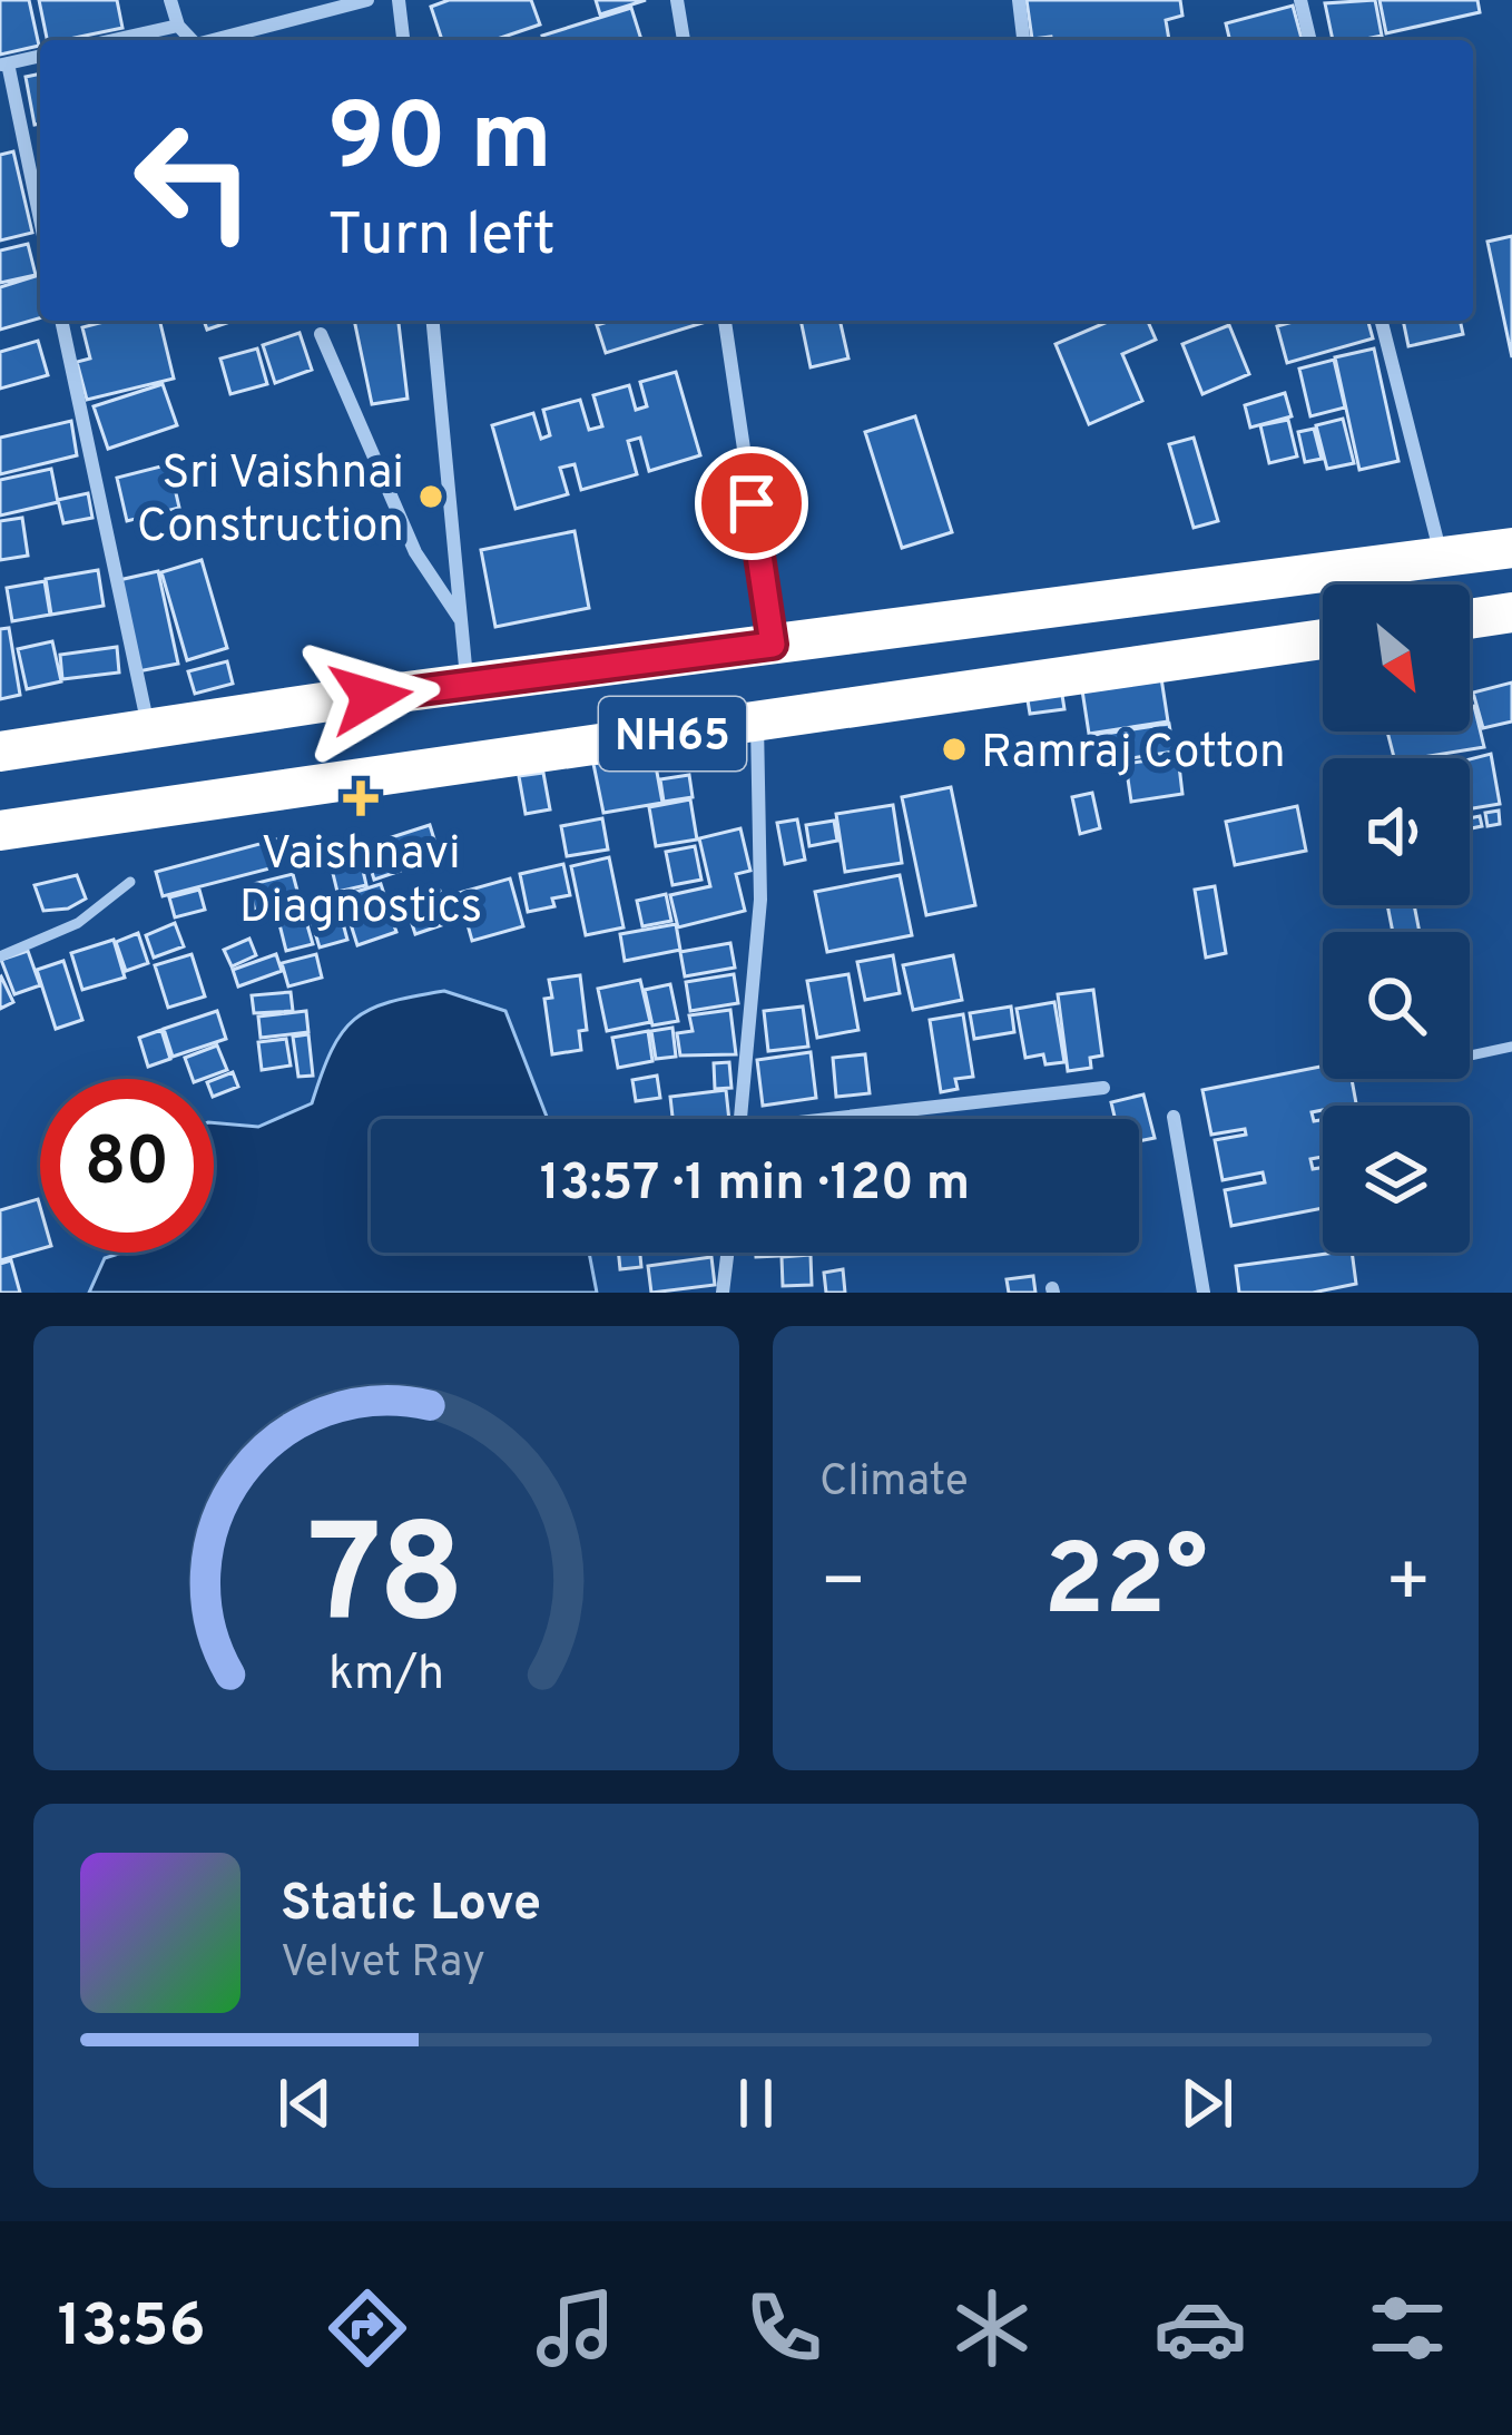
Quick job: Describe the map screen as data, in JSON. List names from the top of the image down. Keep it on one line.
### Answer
{"streets":{"highway":["NH65"]},"places":{"other":["Sri Vaishnai Construction","Ramraj Cotton"],"health":["Vaishnavi Diagnostics"]},"north":"bottom right","page":{"turn":["90 m","Turn left"],"limit":"80","trip":"13:57 · 1 min · 120 m","tile":"Climate","heat":["−","22°","+"],"song":["Static Love","Velvet Ray"],"tabs":"13:56","gauge":["78","km/h"]}}
